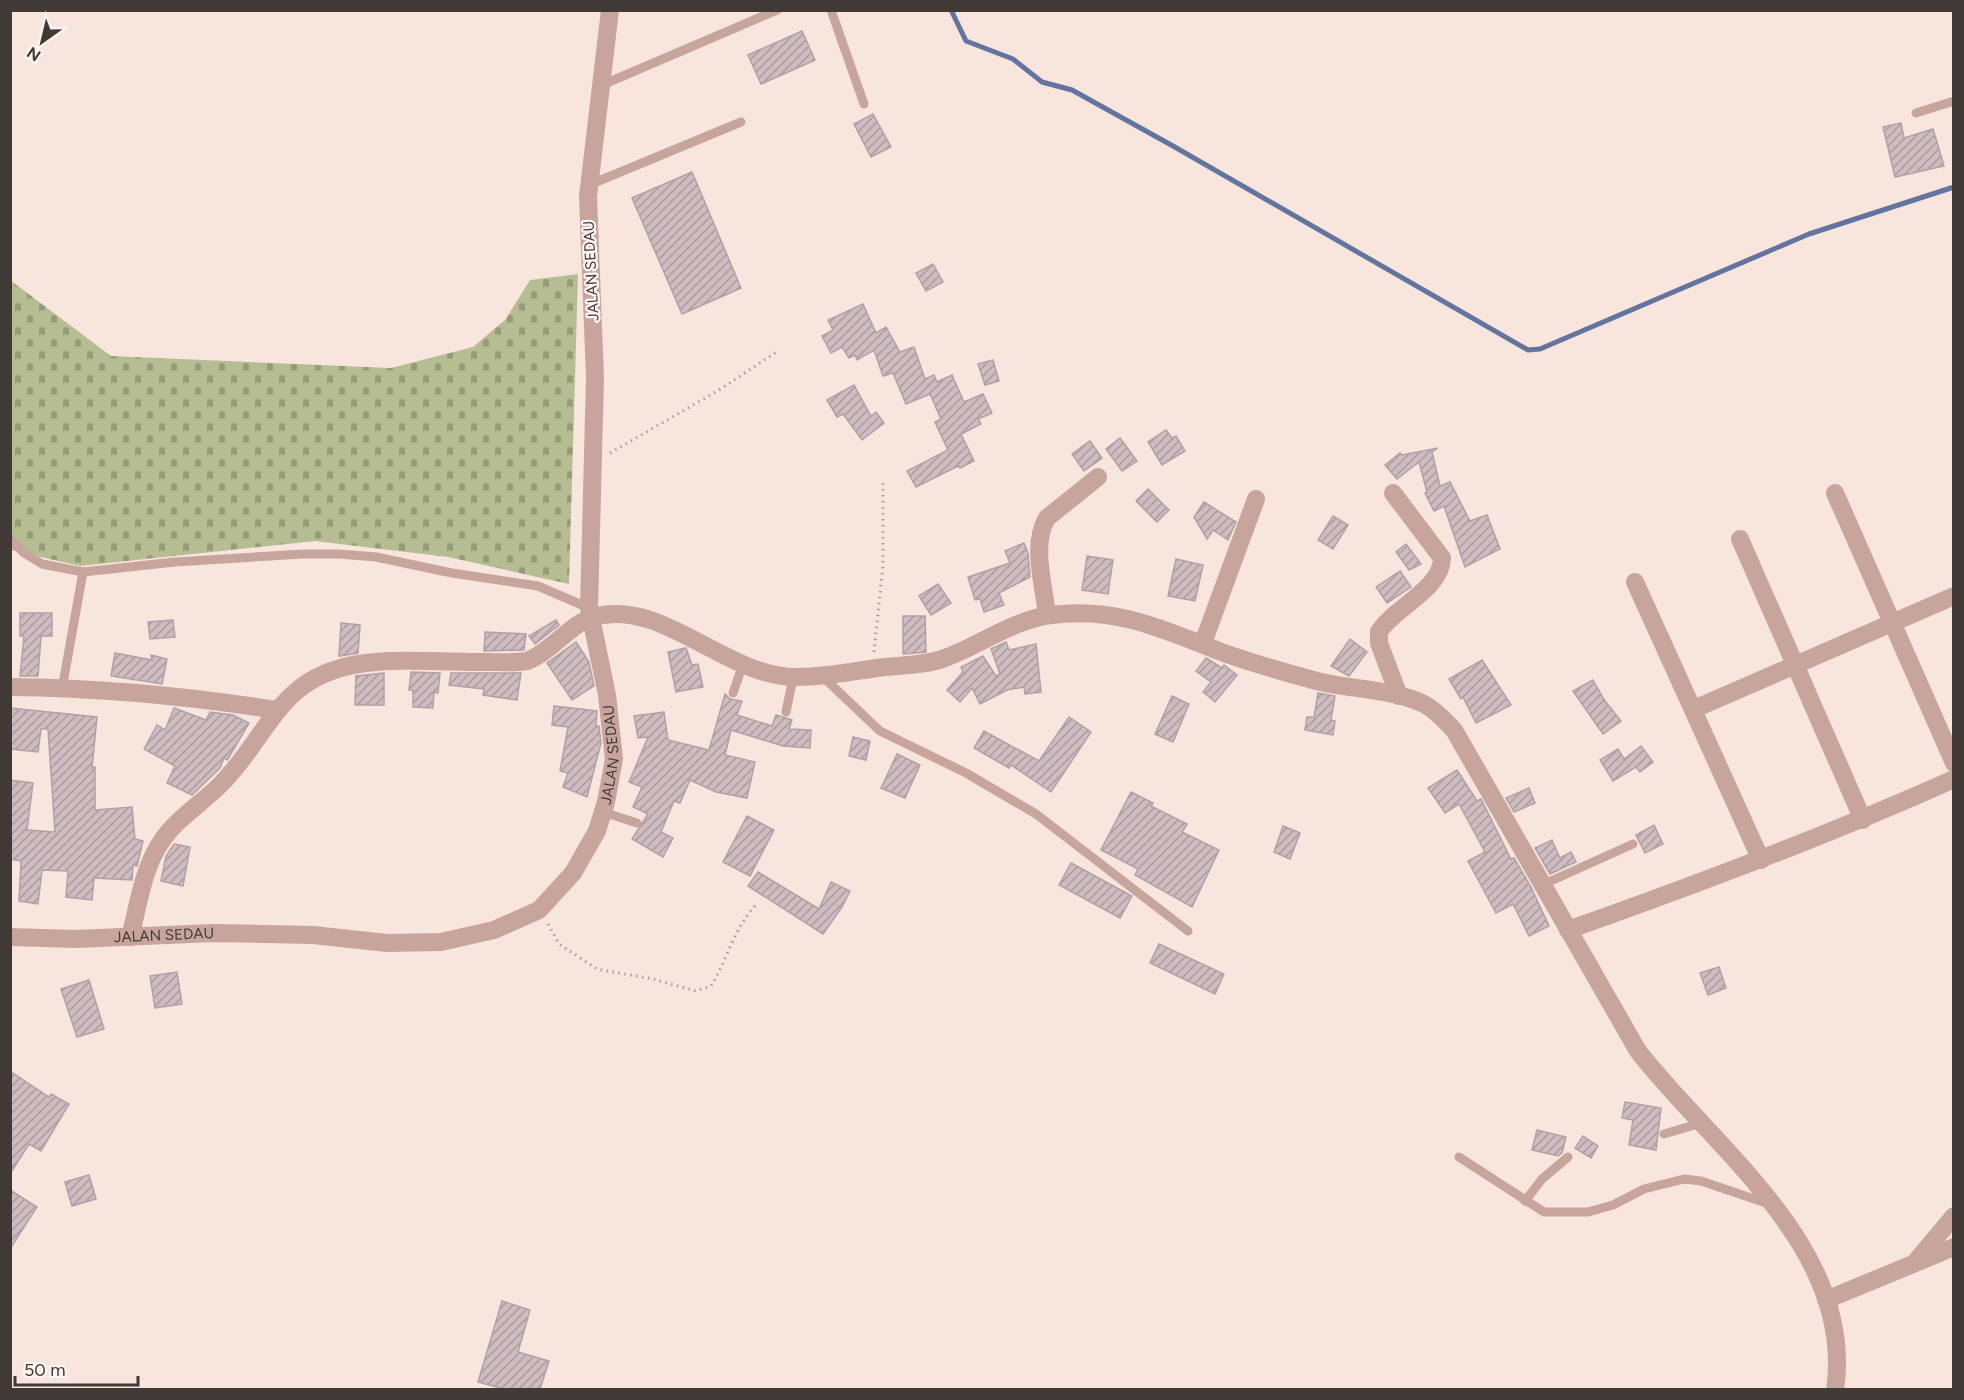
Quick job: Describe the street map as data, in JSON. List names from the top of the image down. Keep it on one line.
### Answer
{"streets":{"street":["JALAN SEDAU"]},"scale_bar":"50 m","north":"bottom left"}
